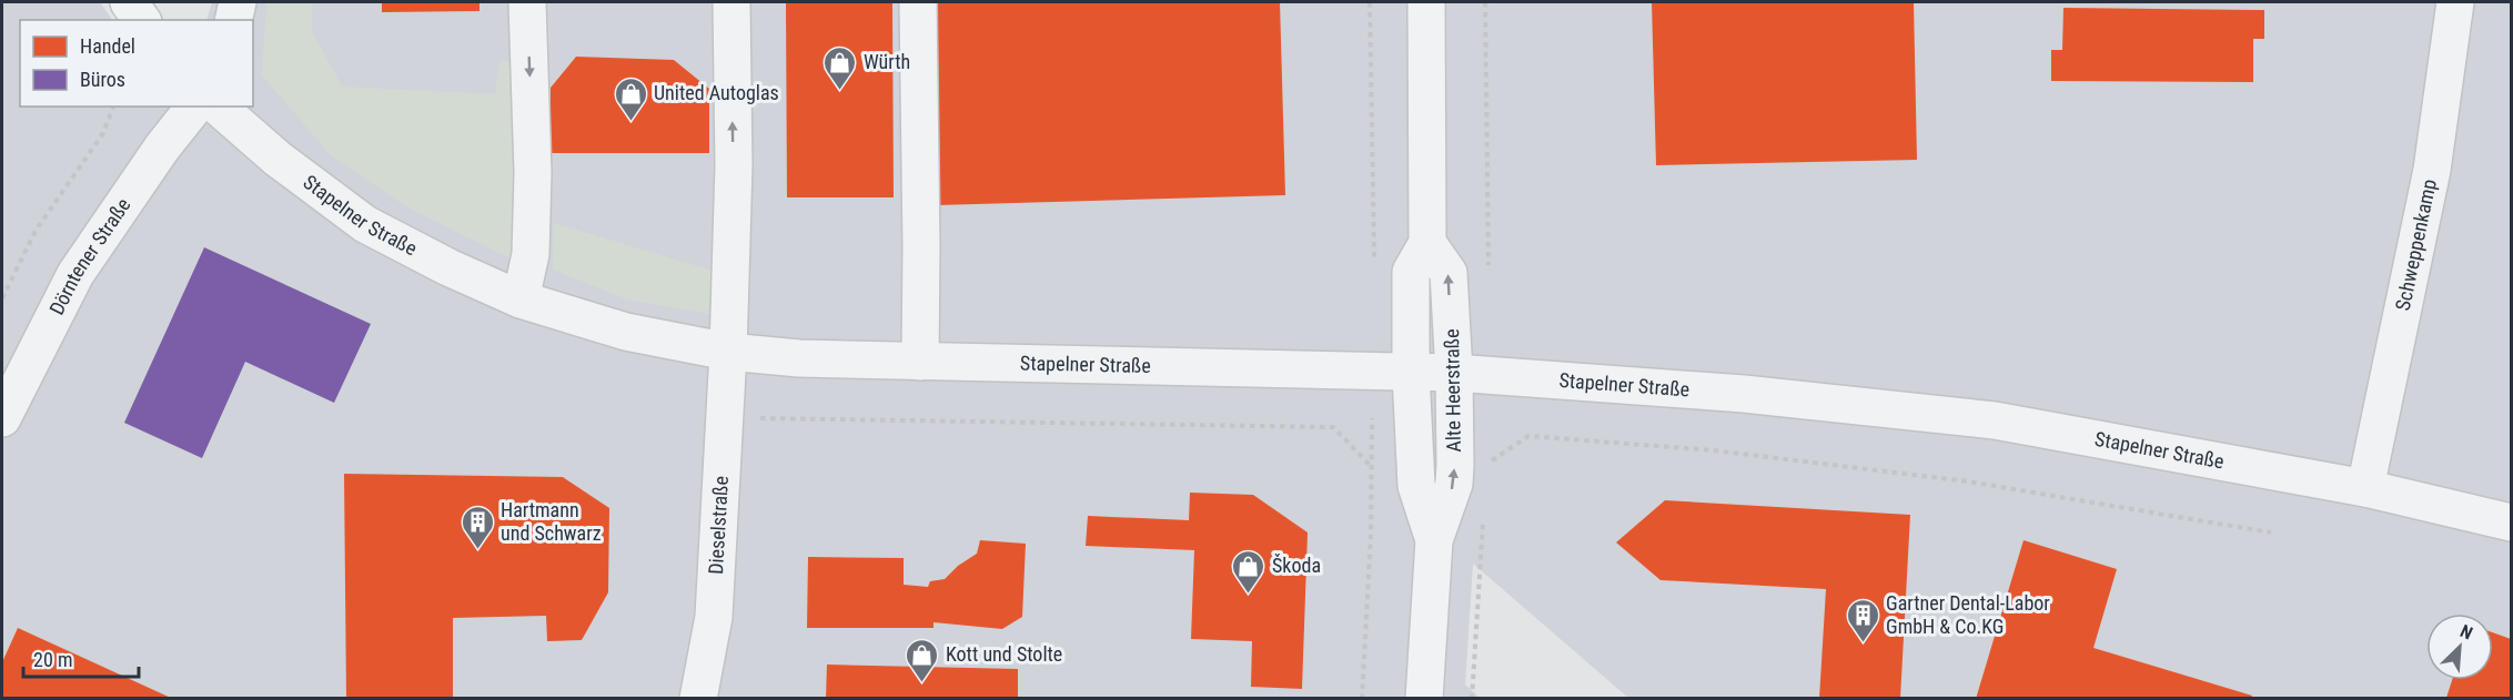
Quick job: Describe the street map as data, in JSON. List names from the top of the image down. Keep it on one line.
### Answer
{"streets":{"street":["Stapelner Straße","Schweppenkamp","Dörntener Straße","Alte Heerstraße","Dieselstraße"]},"crossings":[["Stapelner Straße","Schweppenkamp"],["Stapelner Straße","Alte Heerstraße"],["Stapelner Straße","Dieselstraße"]],"places":{"shop":["Würth","United Autoglas","Škoda","Kott und Stolte"],"building":["Hartmann und Schwarz","Gartner Dental-Labor GmbH & Co.KG"]},"legend":["Handel","Büros"],"scale_bar":"20 m","north":"top right"}
